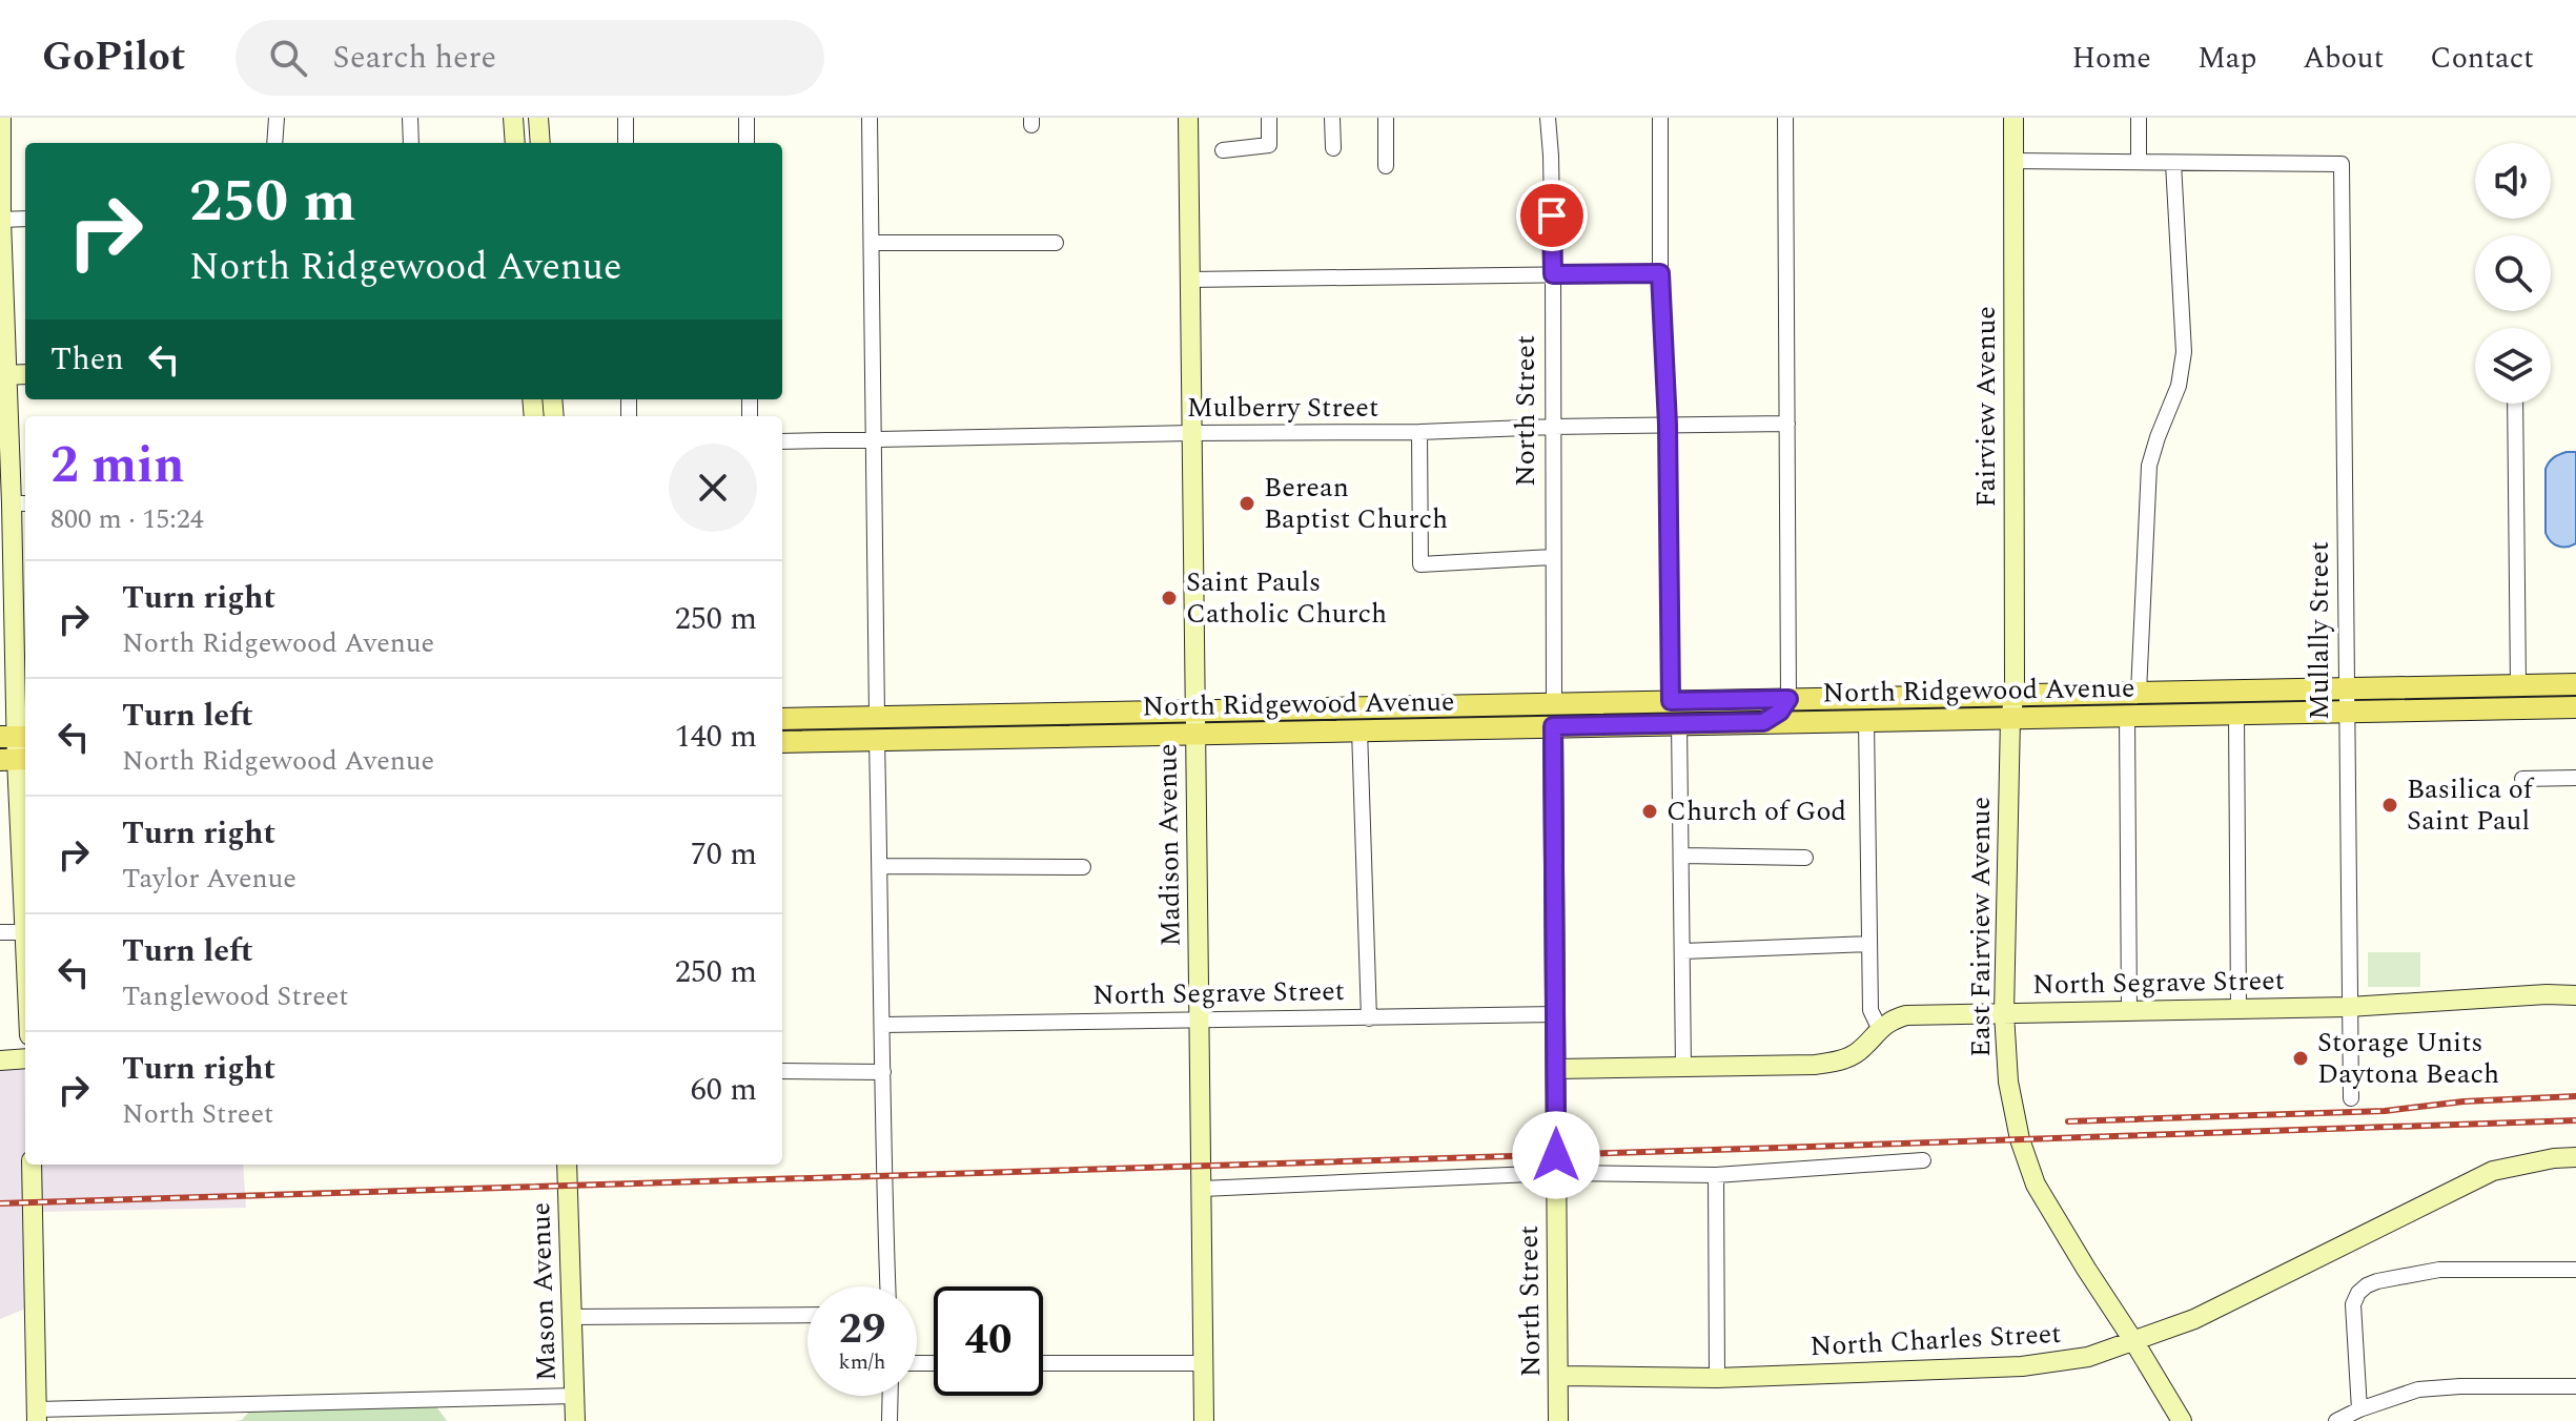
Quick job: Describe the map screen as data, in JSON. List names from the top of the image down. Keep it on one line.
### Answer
{"streets":{"main road":["North Ridgewood Avenue"],"street":["Fairview Avenue","Mulberry Street","North Street","Mullally Street","Madison Avenue","East Fairview Avenue","North Segrave Street","Mason Avenue","North Charles Street"]},"crossings":[["Fairview Avenue","North Ridgewood Avenue"],["Fairview Avenue","East Fairview Avenue"],["Mulberry Street","North Street"],["Mulberry Street","Madison Avenue"],["North Street","North Ridgewood Avenue"],["North Street","North Segrave Street"],["North Street","North Charles Street"],["Mullally Street","North Ridgewood Avenue"],["Mullally Street","North Segrave Street"],["North Ridgewood Avenue","Madison Avenue"],["North Ridgewood Avenue","East Fairview Avenue"],["Madison Avenue","North Segrave Street"],["East Fairview Avenue","North Segrave Street"],["East Fairview Avenue","North Charles Street"]],"places":["Berean Baptist Church","Saint Pauls Catholic Church","Basilica of Saint Paul","Church of God","Storage Units Daytona Beach"],"page":{"header":"GoPilot","search":"Search here","nav":["Home","Map","About","Contact"],"turn":["250 m","North Ridgewood Avenue"],"then":"Then","heading":["2 min","800 m · 15:24"],"list":[{"name":"Turn right","note":"North Ridgewood Avenue","value":"250 m"},{"name":"Turn left","note":"North Ridgewood Avenue","value":"140 m"},{"name":"Turn right","note":"Taylor Avenue","value":"70 m"},{"name":"Turn left","note":"Tanglewood Street","value":"250 m"},{"name":"Turn right","note":"North Street","value":"60 m"}],"speed":"29 km/h","limit":"40"}}
